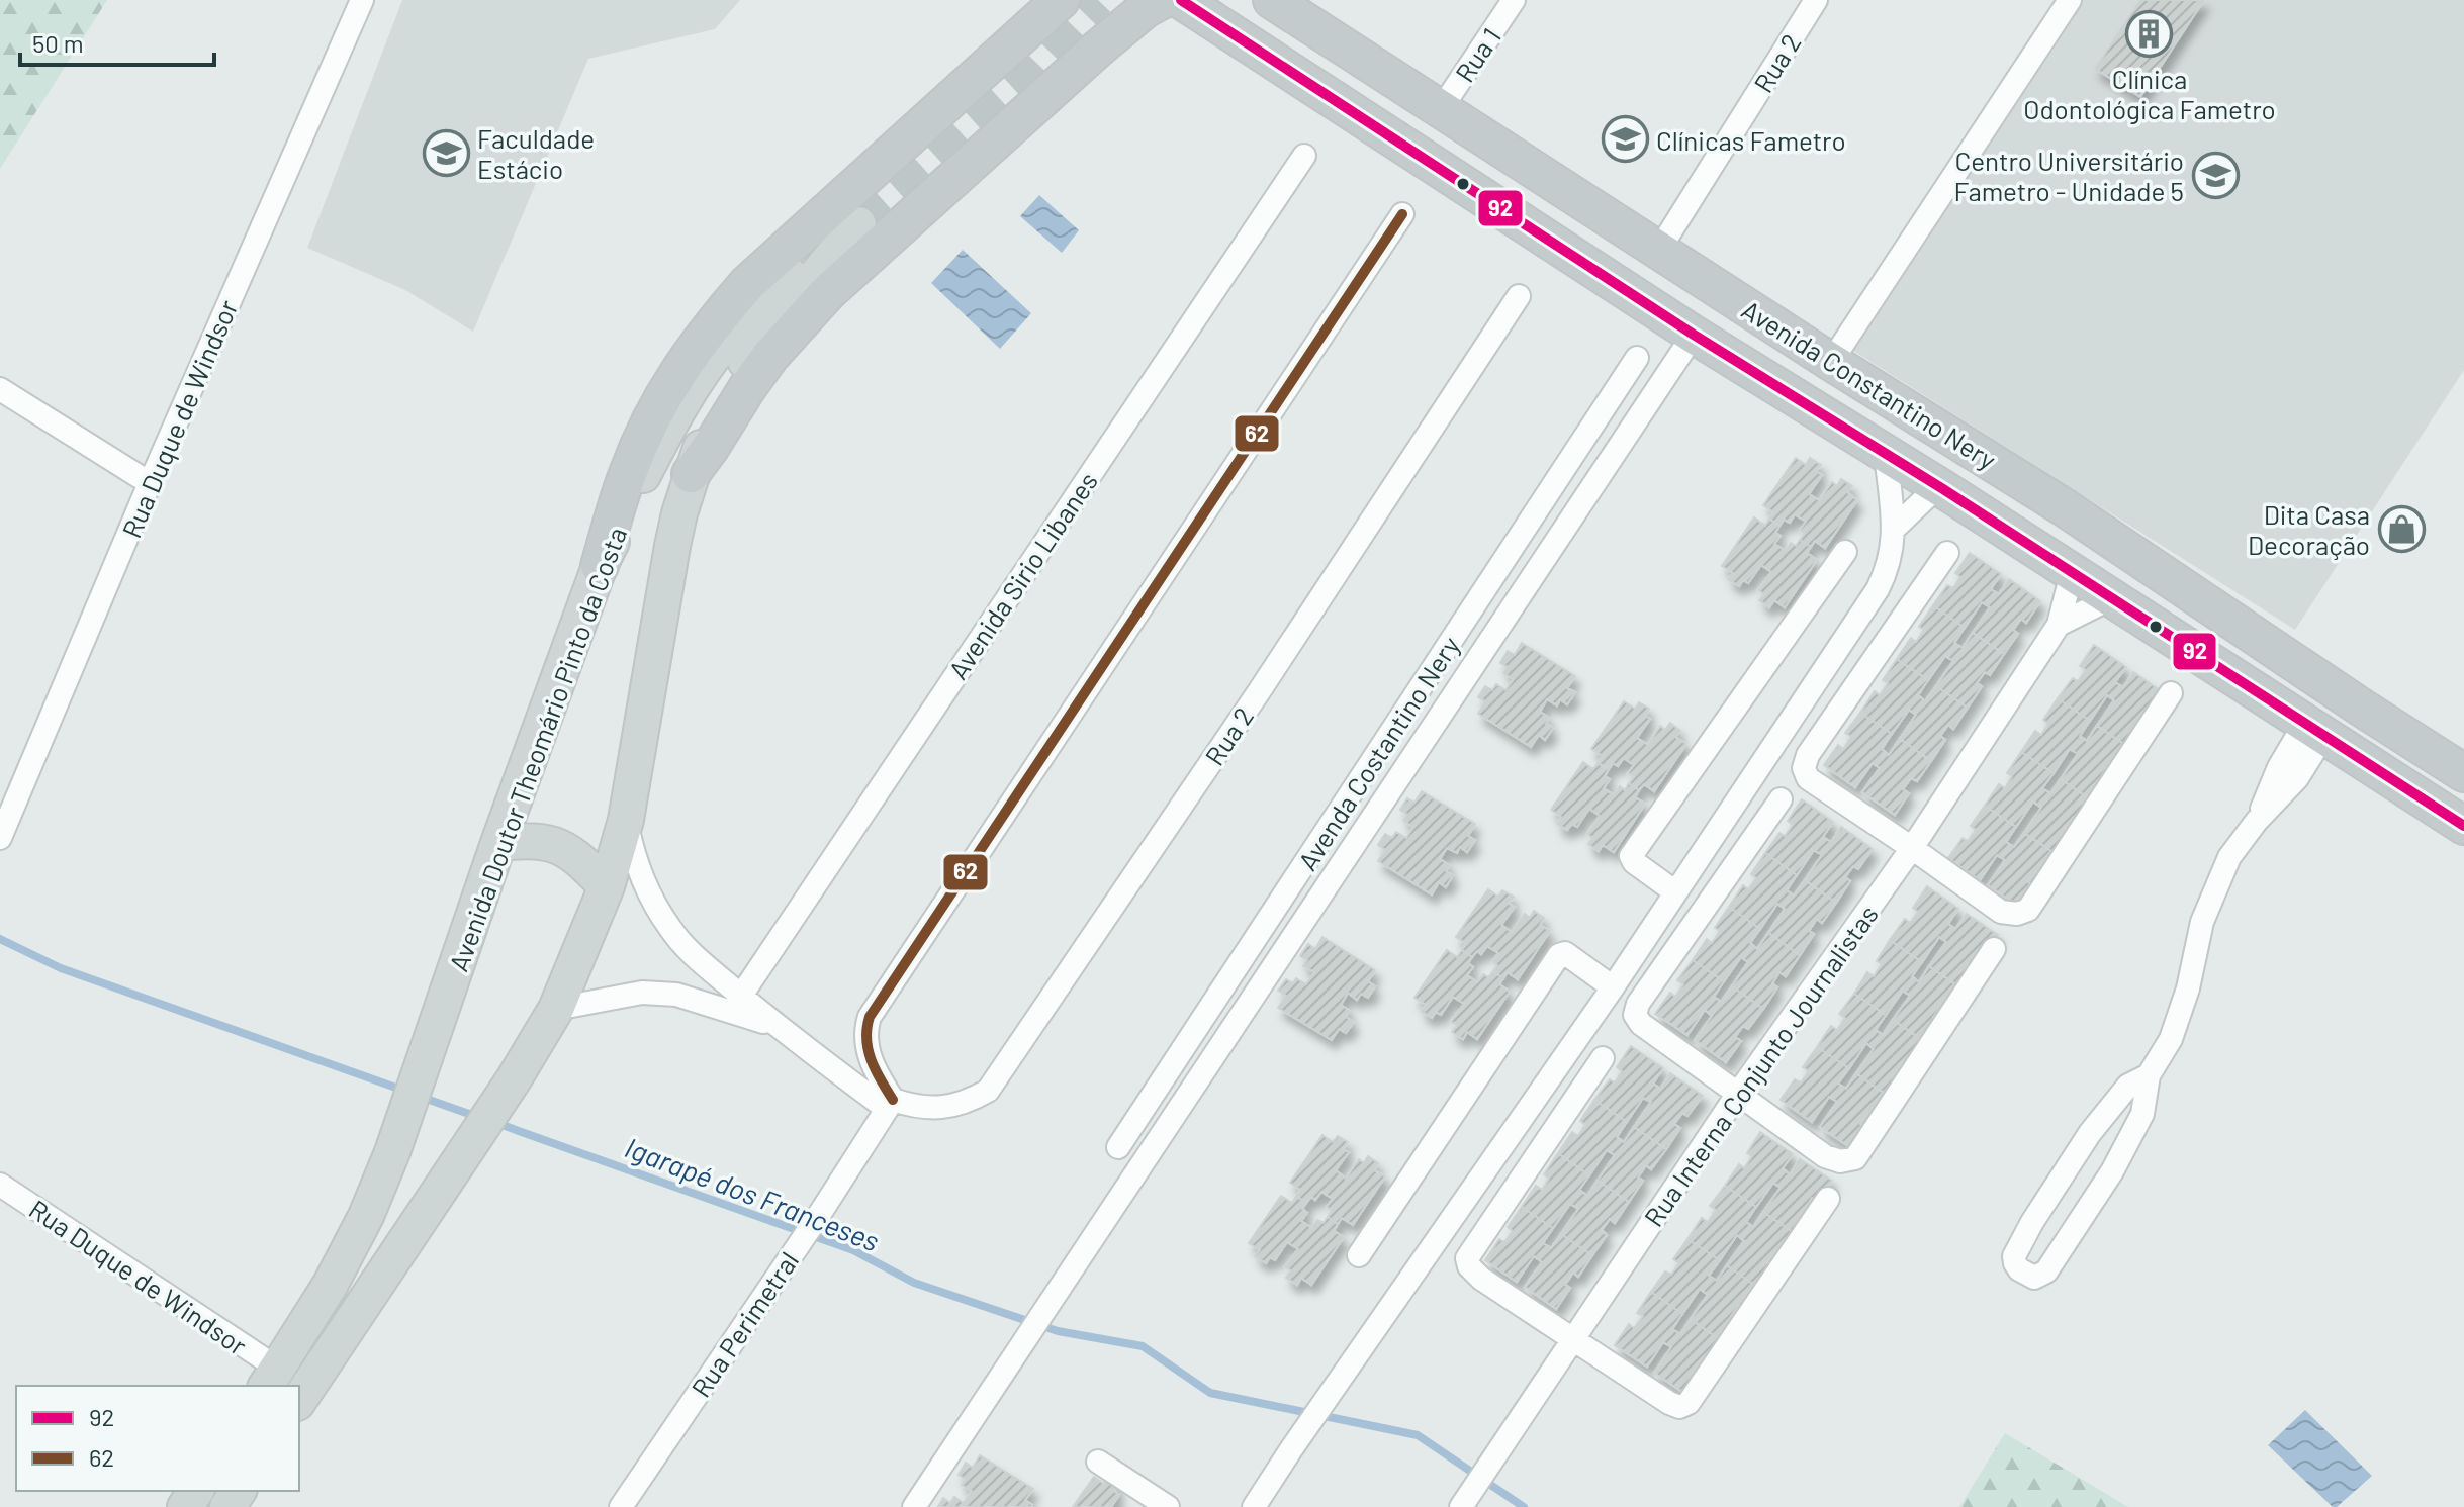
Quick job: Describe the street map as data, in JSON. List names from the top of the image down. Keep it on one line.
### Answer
{"streets":{"highway":["Avenida Constantino Nery"],"main road":["Avenida Doutor Theomário Pinto da Costa"],"street":["Rua 1","Rua 2","Rua Duque de Windsor","Avenida Sirio Libanes","Avenda Costantino Nery","Rua Interna Conjunto Journalistas","Rua Perimetral"]},"crossings":[["Rua 1","Avenida Constantino Nery"],["Rua 2","Avenida Constantino Nery"],["Rua 2","Rua Perimetral"],["Avenida Constantino Nery","Rua Interna Conjunto Journalistas"],["Rua Duque de Windsor","Avenida Doutor Theomário Pinto da Costa"]],"water":["Igarapé dos Franceses"],"places":{"building":["Clínica Odontológica Fametro"],"school or university":["Clínicas Fametro","Faculdade Estácio","Centro Universitário Fametro - Unidade 5"],"shop":["Dita Casa Decoração"]},"lines":["transit line 92","transit line 62"],"legend":["92","62"],"scale_bar":"50 m"}
